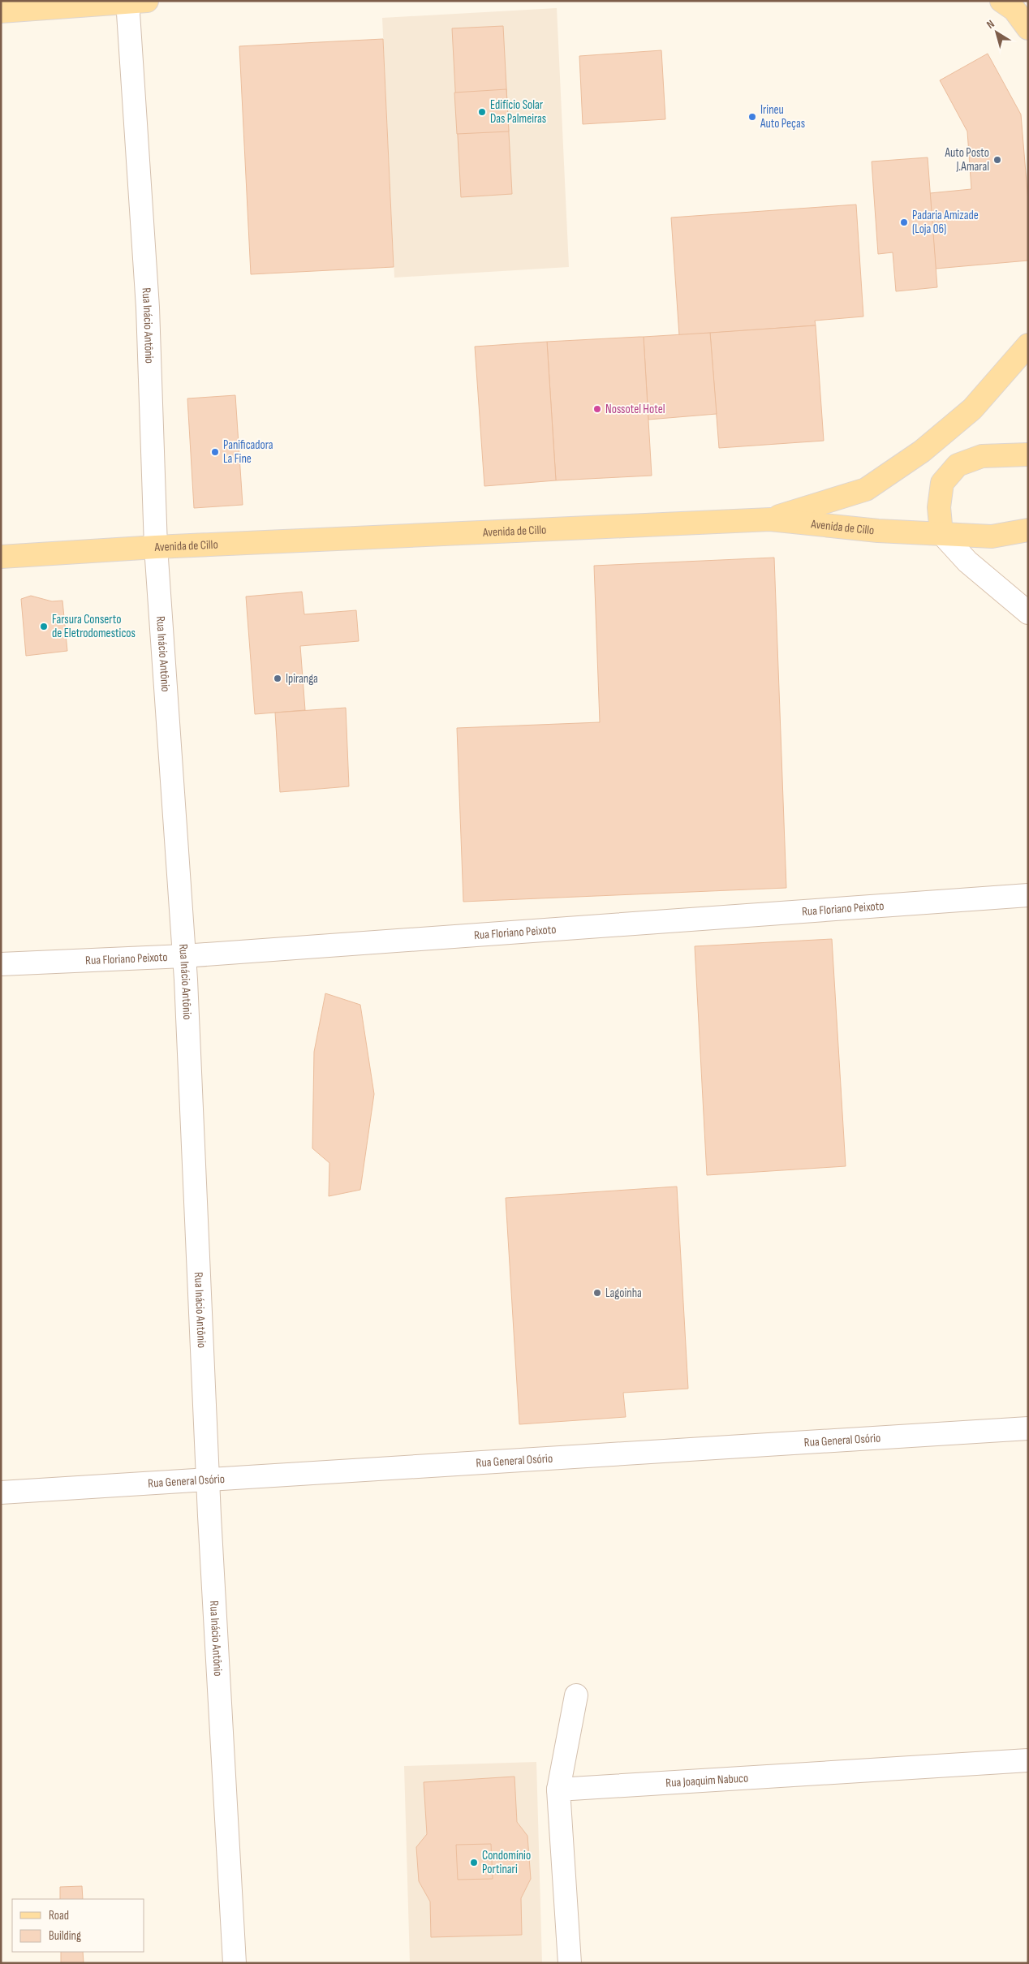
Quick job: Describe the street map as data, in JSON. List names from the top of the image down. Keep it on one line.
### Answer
{"streets":{"main road":["Avenida de Cillo"],"street":["Rua Inácio Antônio","Rua Floriano Peixoto","Rua General Osório","Rua Joaquim Nabuco"]},"crossings":[["Rua Inácio Antônio","Avenida de Cillo"],["Rua Inácio Antônio","Rua Floriano Peixoto"],["Rua Inácio Antônio","Rua General Osório"]],"places":["Edifício Solar Das Palmeiras","Irineu Auto Peças","Auto Posto J.Amaral","Padaria Amizade (Loja 06)","Nossotel Hotel","Panificadora La Fine","Farsura Conserto de Eletrodomesticos","Ipiranga","Lagoinha","Condomínio Portinari"],"legend":["Road","Building"],"north":"top left"}
